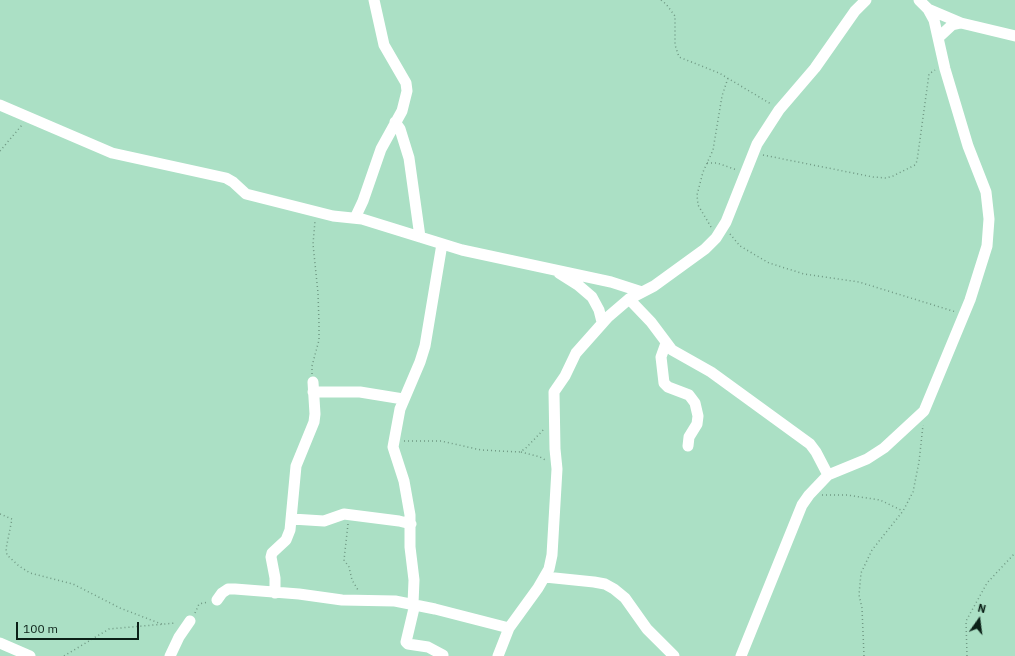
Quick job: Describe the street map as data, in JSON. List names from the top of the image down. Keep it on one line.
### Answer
{"scale_bar":"100 m","north":"top"}
